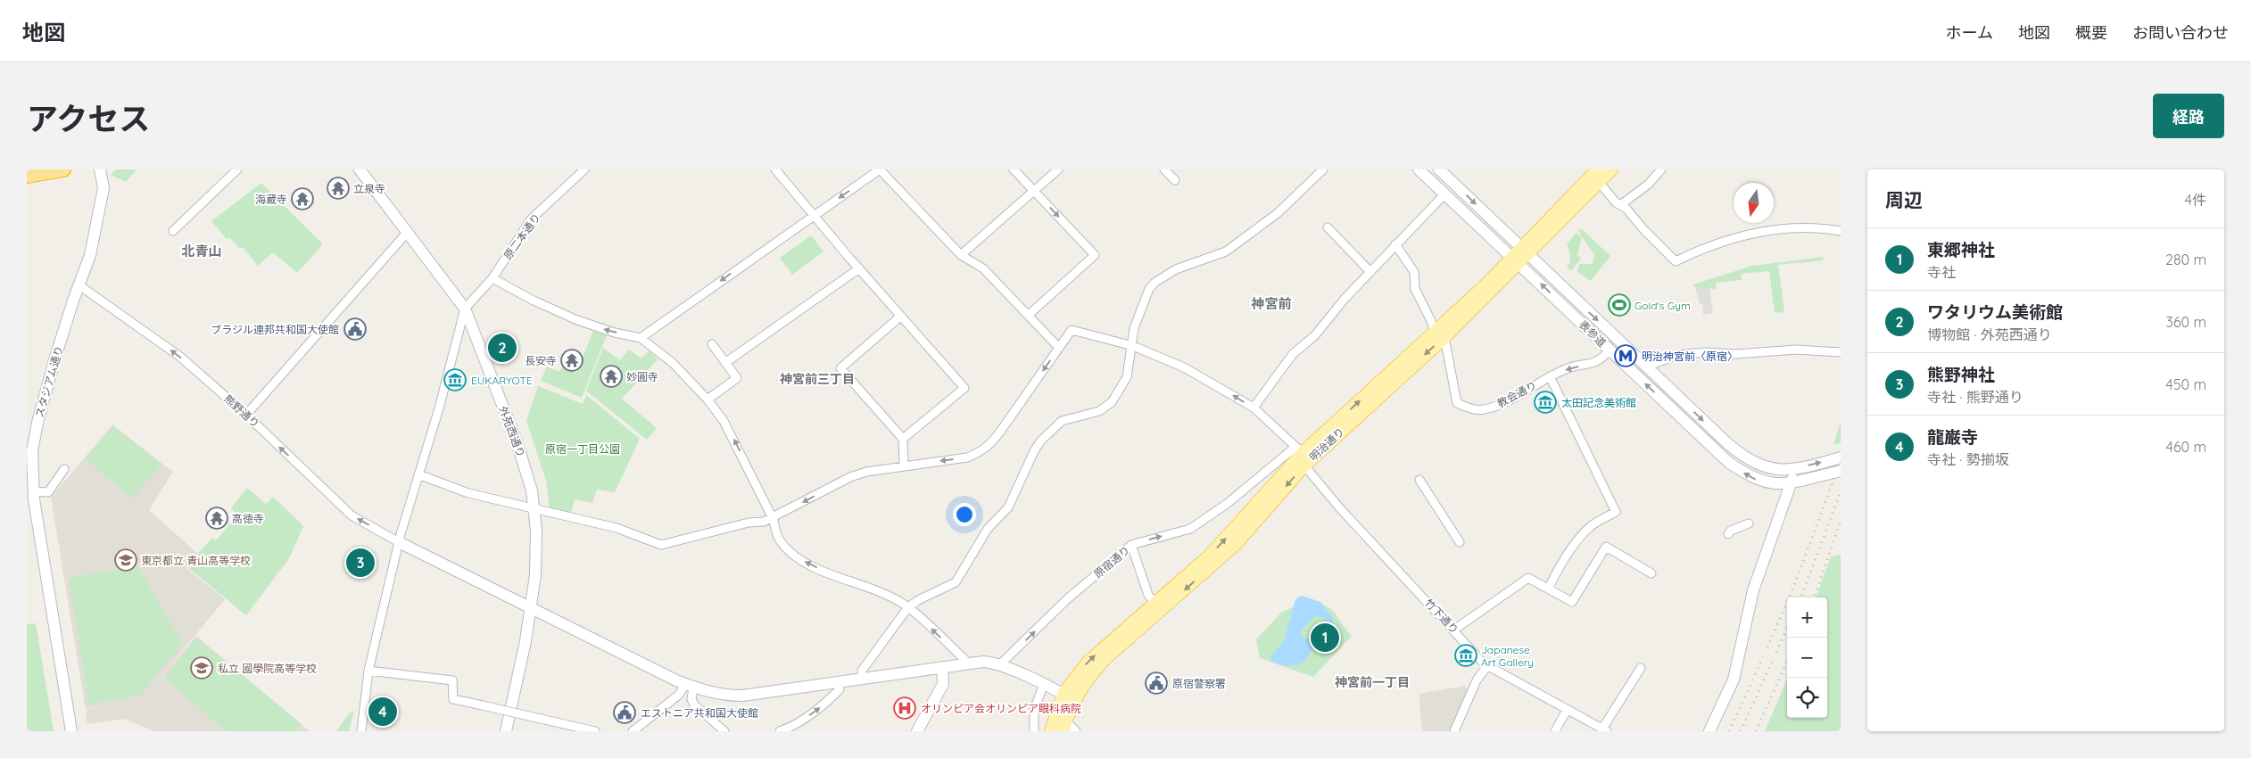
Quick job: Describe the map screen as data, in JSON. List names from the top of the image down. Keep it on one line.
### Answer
{"streets":{"main road":["表参道","スタジアム通り","外苑西通り","明治通り"],"street":["原二本通り","教会通り","熊野通り","原宿通り","竹下通り"]},"crossings":[["原二本通り","外苑西通り"],["表参道","教会通り"],["表参道","明治通り"],["スタジアム通り","熊野通り"],["教会通り","明治通り"],["明治通り","原宿通り"],["明治通り","竹下通り"],["原宿通り","竹下通り"]],"one_way":["熊野通り","原宿通り"],"districts":["北青山","神宮前","神宮前三丁目","神宮前一丁目"],"parks":["原宿一丁目公園"],"places":{"temple":["立泉寺","海蔵寺","長安寺","妙圓寺","高徳寺"],"sports":["Gold's Gym"],"public building":["ブラジル連邦共和国大使館","原宿警察署","エストニア共和国大使館"],"metro station":["明治神宮前〈原宿〉"],"museum":["EUKARYOTE","太田記念美術館","Japanese Art Gallery"],"school or university":["東京都立 青山高等学校","私立 國學院高等学校"],"hospital":["オリンピア会オリンピア眼科病院"]},"north":"bottom","page":{"header":"地図","nav":["ホーム","地図","概要","お問い合わせ"],"title":"アクセス","buttons":"経路","heading":["周辺","4件"],"list":[{"mark":"1","name":"東郷神社","note":"寺社","value":"280 m"},{"mark":"2","name":"ワタリウム美術館","note":"博物館 · 外苑西通り","value":"360 m"},{"mark":"3","name":"熊野神社","note":"寺社 · 熊野通り","value":"450 m"},{"mark":"4","name":"龍巌寺","note":"寺社 · 勢揃坂","value":"460 m"}],"pins":["2","3","1","4"],"map_buttons":["+","−"]}}
